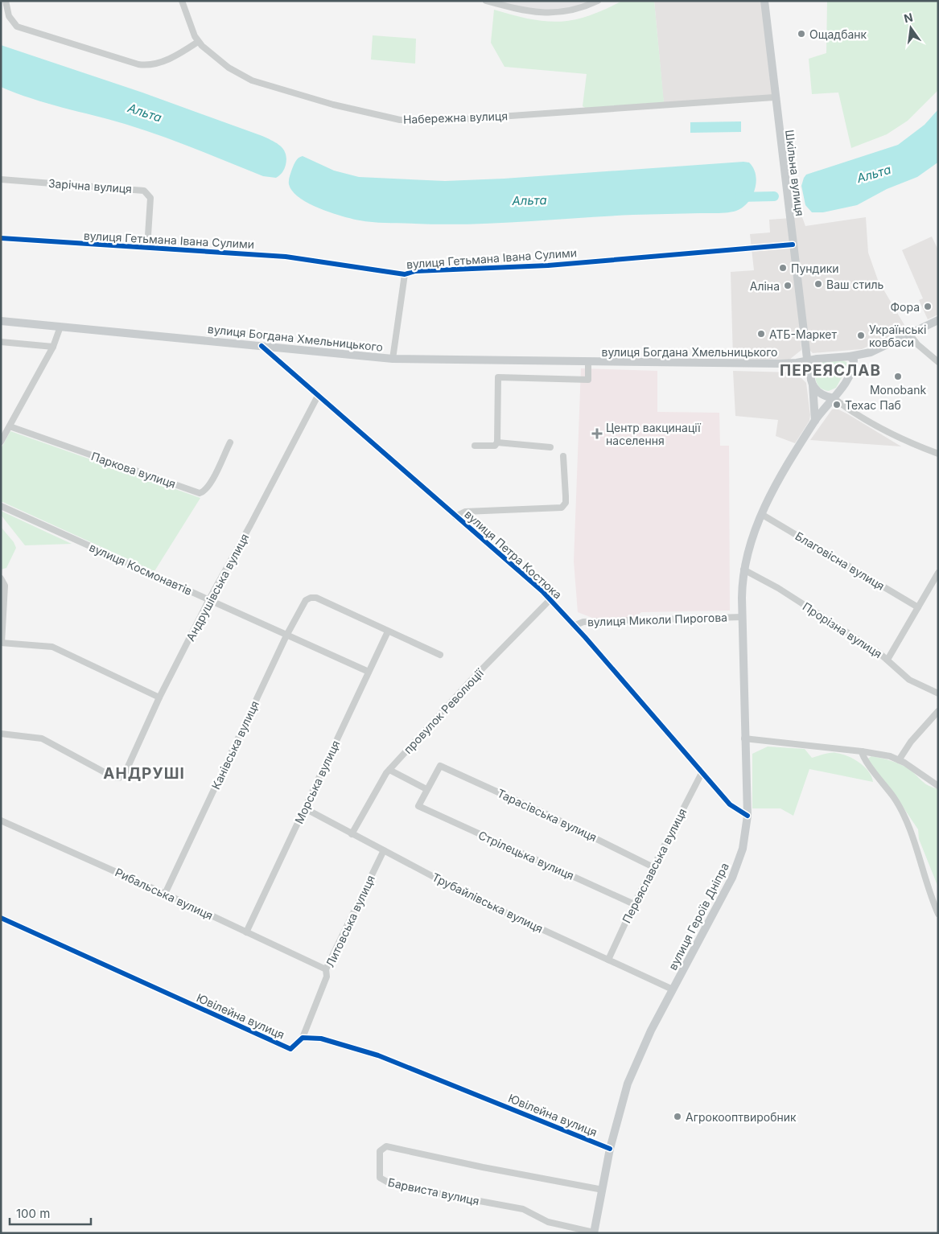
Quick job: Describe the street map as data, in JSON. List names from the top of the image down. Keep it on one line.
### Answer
{"streets":{"main road":["Шкільна вулиця","вулиця Богдана Хмельницького","вулиця Героїв Дніпра"],"street":["Набережна вулиця","Зарічна вулиця","вулиця Гетьмана Івана Сулими","Паркова вулиця","вулиця Петра Костюка","Благовісна вулиця","вулиця Космонавтів","Андрушівська вулиця","вулиця Миколи Пирогова","Прорізна вулиця","провулок Революції","Канівська вулиця","Морська вулиця","Тарасівська вулиця","Стрілецька вулиця","Переяславська вулиця","Рибальська вулиця","Трубайлівська вулиця","Литовська вулиця","Ювілейна вулиця","Барвиста вулиця"]},"crossings":[["Набережна вулиця","Шкільна вулиця"],["Шкільна вулиця","вулиця Гетьмана Івана Сулими"],["Шкільна вулиця","вулиця Богдана Хмельницького"],["Зарічна вулиця","вулиця Гетьмана Івана Сулими"],["вулиця Богдана Хмельницького","вулиця Петра Костюка"],["вулиця Богдана Хмельницького","вулиця Героїв Дніпра"],["вулиця Петра Костюка","Андрушівська вулиця"],["вулиця Петра Костюка","вулиця Миколи Пирогова"],["вулиця Петра Костюка","провулок Революції"],["вулиця Петра Костюка","Переяславська вулиця"],["вулиця Петра Костюка","вулиця Героїв Дніпра"],["Благовісна вулиця","вулиця Героїв Дніпра"],["вулиця Космонавтів","Андрушівська вулиця"],["вулиця Космонавтів","Канівська вулиця"],["вулиця Космонавтів","Морська вулиця"],["вулиця Миколи Пирогова","вулиця Героїв Дніпра"],["Прорізна вулиця","вулиця Героїв Дніпра"],["провулок Революції","Трубайлівська вулиця"],["Канівська вулиця","Морська вулиця"],["Канівська вулиця","Рибальська вулиця"],["Морська вулиця","Рибальська вулиця"],["Морська вулиця","Трубайлівська вулиця"],["Тарасівська вулиця","Стрілецька вулиця"],["Тарасівська вулиця","Переяславська вулиця"],["Стрілецька вулиця","Переяславська вулиця"],["Переяславська вулиця","Трубайлівська вулиця"],["Рибальська вулиця","Литовська вулиця"],["Трубайлівська вулиця","вулиця Героїв Дніпра"],["Трубайлівська вулиця","Литовська вулиця"],["вулиця Героїв Дніпра","Ювілейна вулиця"],["вулиця Героїв Дніпра","Барвиста вулиця"],["Литовська вулиця","Ювілейна вулиця"]],"districts":["ПЕРЕЯСЛАВ","АНДРУШІ"],"water":["Альта"],"places":{"other":["Ощадбанк","Пундики","Ваш стиль","Аліна","Фора","АТБ-Маркет","Українські ковбаси","Monobank","Техас Паб","Агрокооптвиробник"],"health":["Центр вакцинації населення"]},"scale_bar":"100 m","north":"top"}
